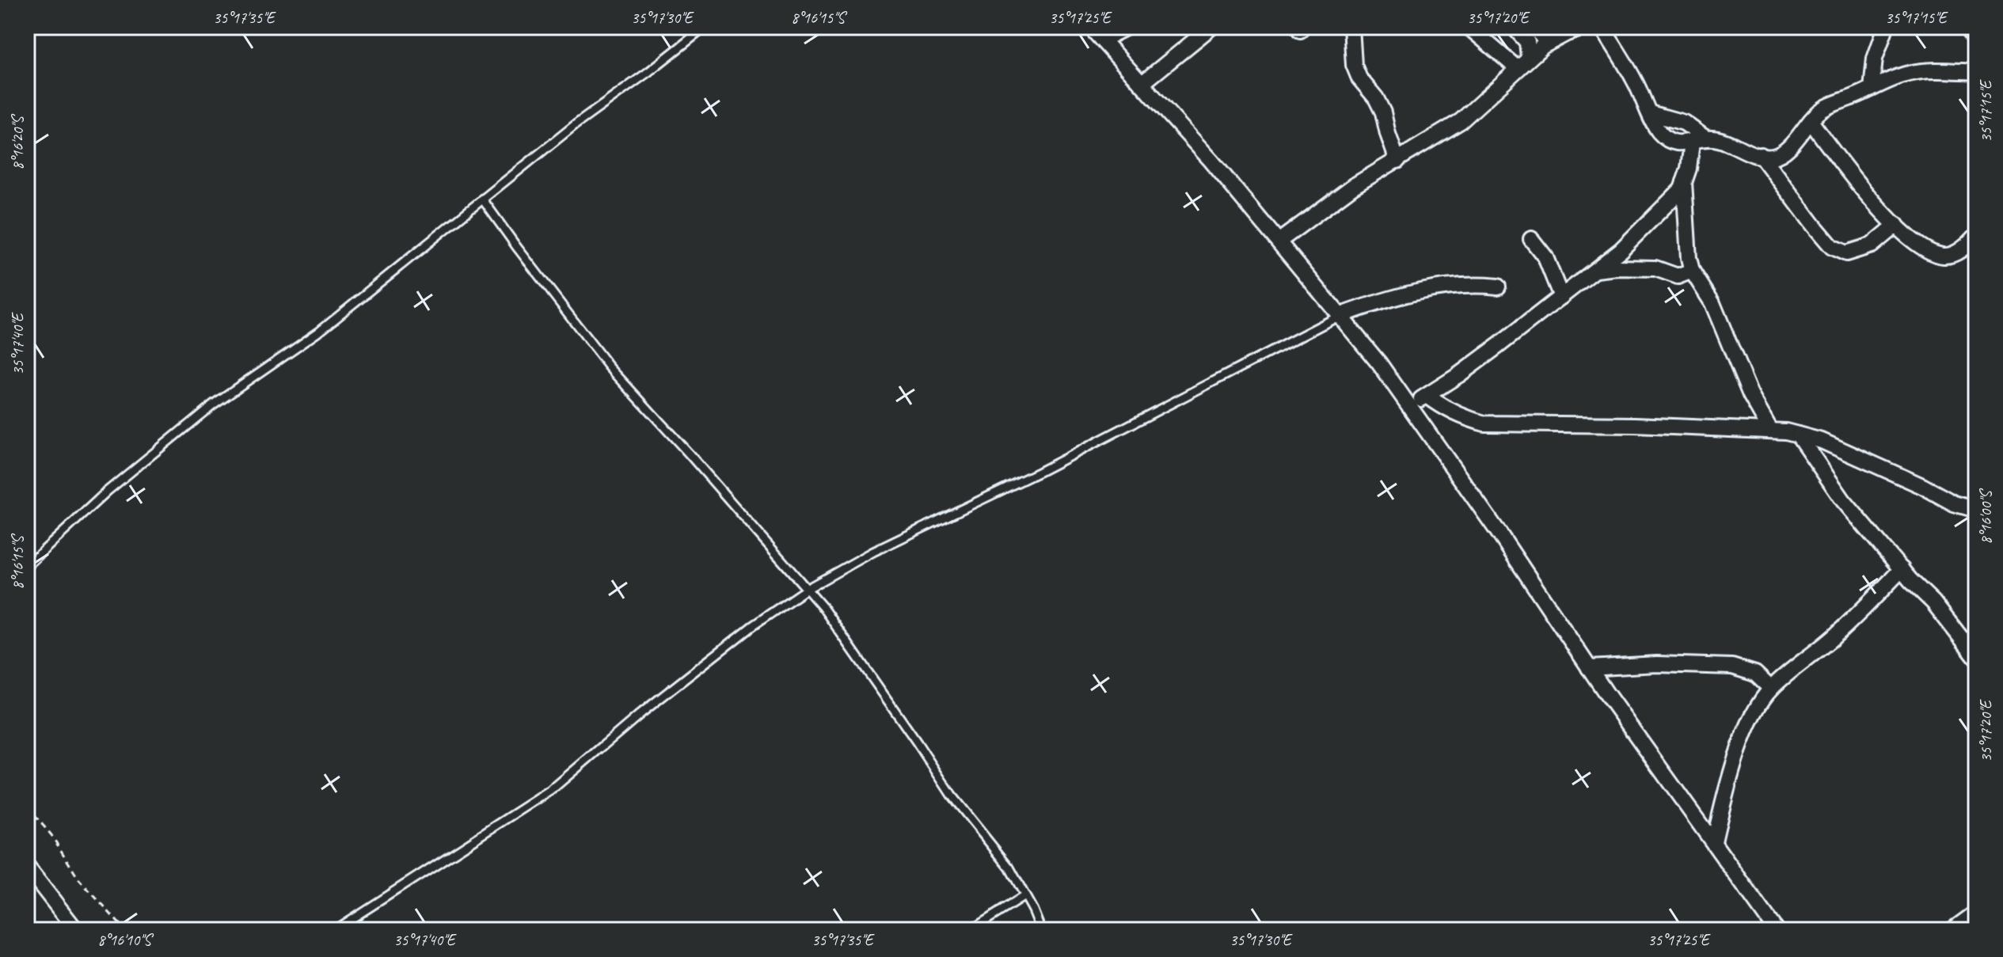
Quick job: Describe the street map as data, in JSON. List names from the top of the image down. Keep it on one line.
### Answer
{"coordinates":["35°17'35\"E","35°17'30\"E","8°16'15\"S","35°17'25\"E","35°17'20\"E","35°17'15\"E","8°16'20\"S","35°17'40\"E","8°16'00\"S","8°16'10\"S"]}
